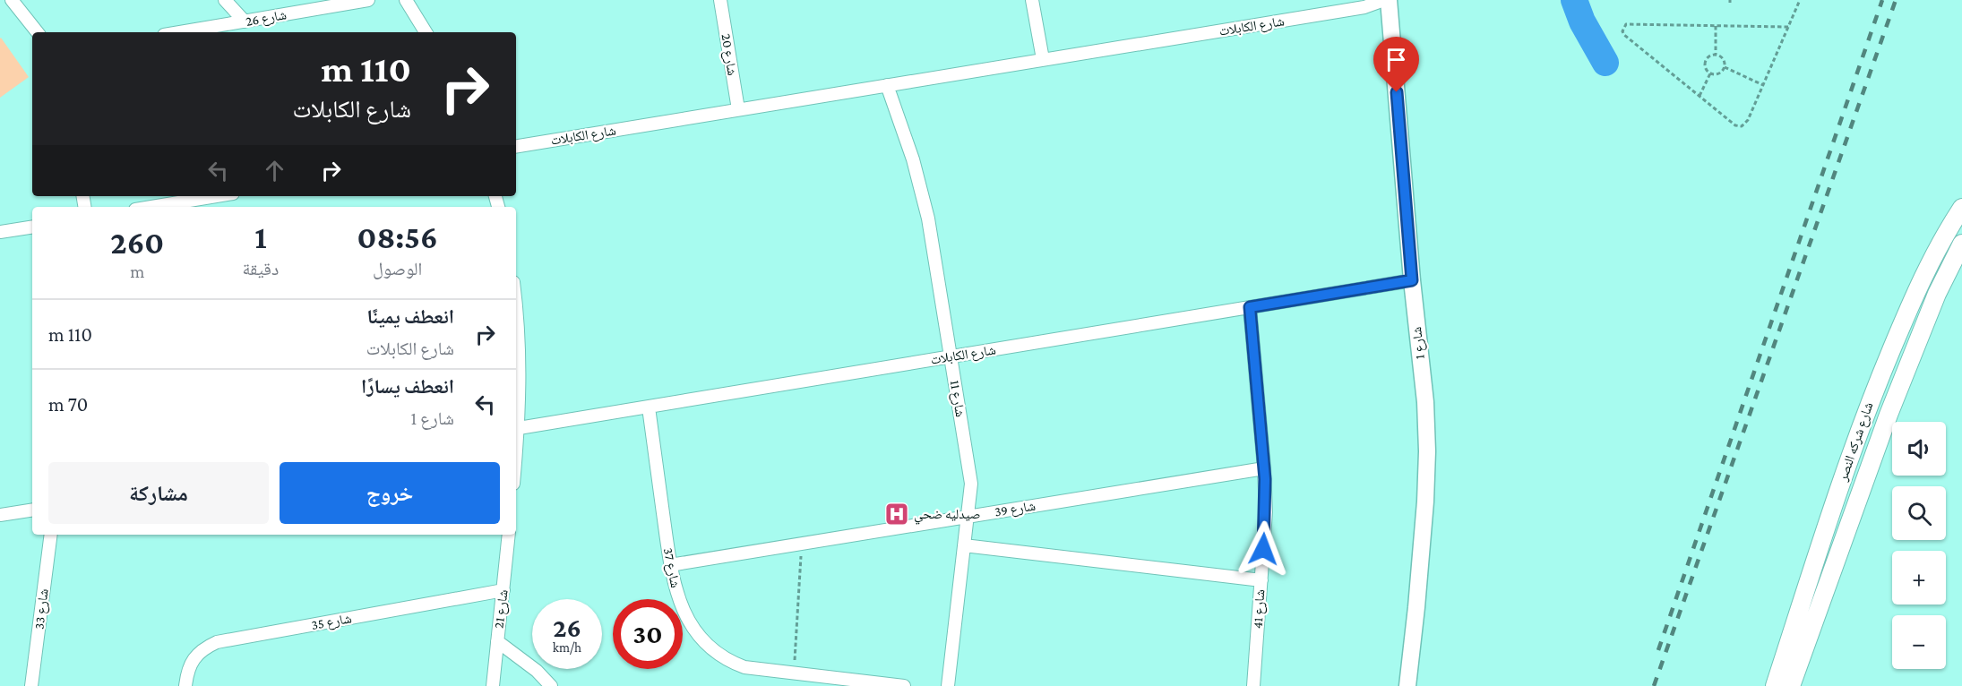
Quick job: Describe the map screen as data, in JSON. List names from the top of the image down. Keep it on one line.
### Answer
{"streets":{"main road":["شارع شركه النصر"],"street":["شارع 26","شارع الكابلات","شارع 20","شارع 1","شارع 11","شارع 39","شارع 37","شارع 33","شارع 21","شارع 41","شارع 35"]},"crossings":[["شارع الكابلات","شارع 20"],["شارع الكابلات","شارع 1"],["شارع الكابلات","شارع 11"],["شارع الكابلات","شارع 37"],["شارع الكابلات","شارع 41"],["شارع 11","شارع 39"],["شارع 39","شارع 37"],["شارع 39","شارع 41"],["شارع 21","شارع 35"]],"places":{"hospital":["صيدليه ضحي"]},"page":{"turn":["110 m","شارع الكابلات"],"eta":["08:56","الوصول","1","دقيقة","260","m"],"list":[{"name":"انعطف يمينًا","note":"شارع الكابلات","value":"110 m"},{"name":"انعطف يسارًا","note":"شارع 1","value":"70 m"}],"map_buttons":["+","−"],"buttons":["خروج","مشاركة"],"speed":"26 km/h","limit":"30"}}
